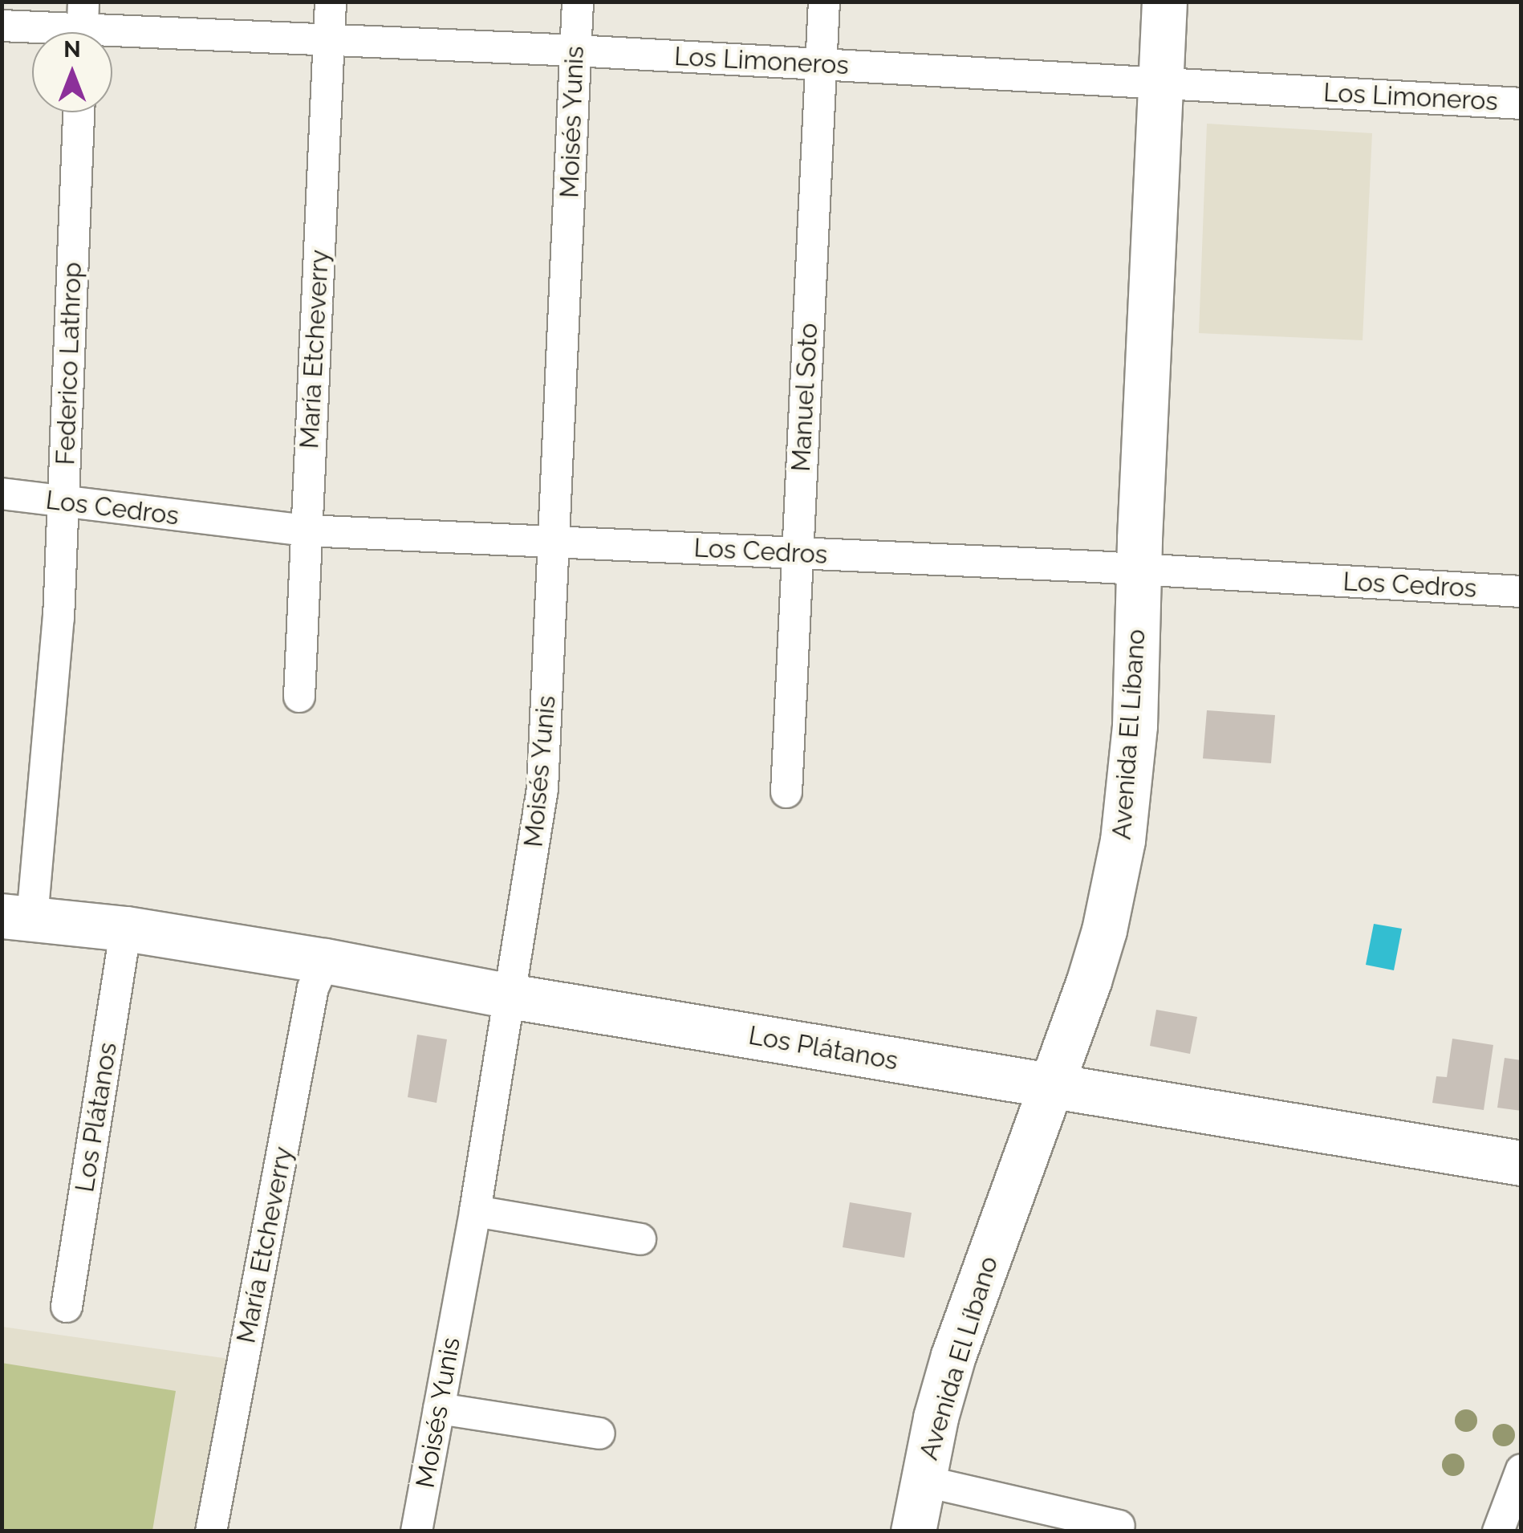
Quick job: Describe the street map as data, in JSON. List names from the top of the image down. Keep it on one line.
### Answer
{"streets":{"main road":["Avenida El Líbano","Los Plátanos"],"street":["Los Limoneros","Moisés Yunis","María Etcheverry","Federico Lathrop","Manuel Soto","Los Cedros"]},"crossings":[["Los Limoneros","Moisés Yunis"],["Los Limoneros","María Etcheverry"],["Los Limoneros","Manuel Soto"],["Los Limoneros","Avenida El Líbano"],["Moisés Yunis","Los Cedros"],["Moisés Yunis","Los Plátanos"],["María Etcheverry","Los Cedros"],["María Etcheverry","Los Plátanos"],["Federico Lathrop","Los Cedros"],["Federico Lathrop","Los Plátanos"],["Manuel Soto","Los Cedros"],["Los Cedros","Avenida El Líbano"],["Avenida El Líbano","Los Plátanos"]],"north":"top"}
